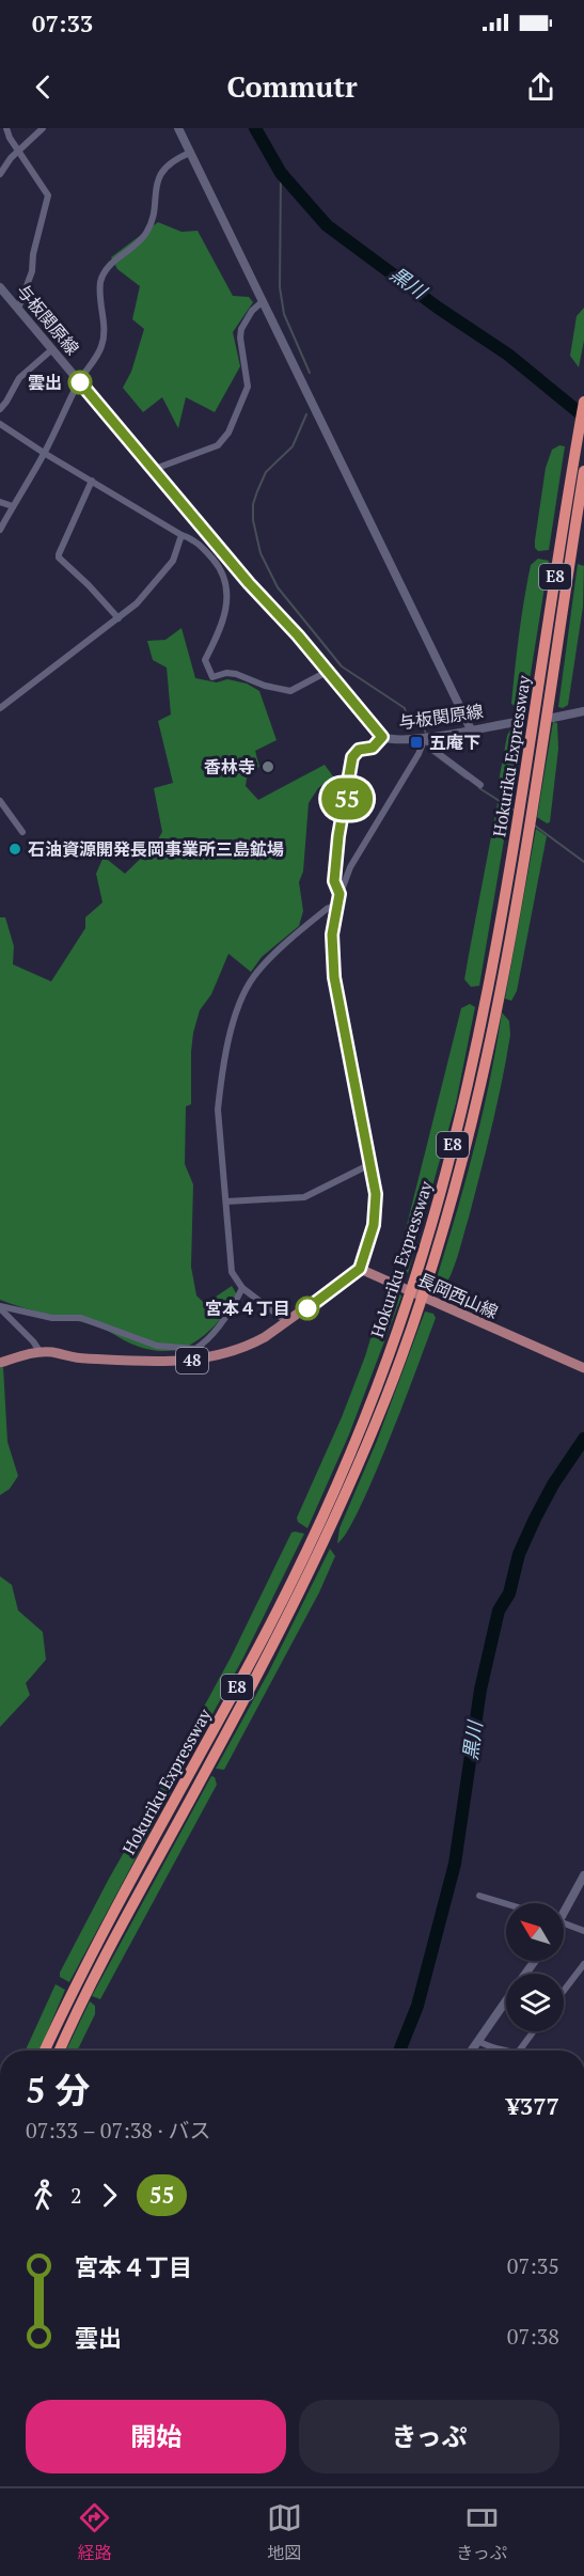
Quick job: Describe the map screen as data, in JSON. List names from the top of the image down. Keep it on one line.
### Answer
{"streets":{"highway":["E8","Hokuriku Expressway"],"main road":["与板関原線","長岡西山線","48"]},"crossings":[["長岡西山線","48"]],"water":["黒川"],"places":{"other":["雲出","香林寺","石油資源開発長岡事業所三島鉱場","宮本４丁目"],"transit":["五庵下"]},"lines":["bus line 55"],"north":"top left","page":{"status":"07:33","header":"Commutr","on_map":"55","heading":["5 分","07:33 – 07:38 · バス","¥377"],"legs":["2","55"],"list":[{"name":"宮本４丁目","value":"07:35"},{"name":"雲出","value":"07:38"}],"buttons":["開始","きっぷ"],"tabs":["経路","地図","きっぷ"]}}
